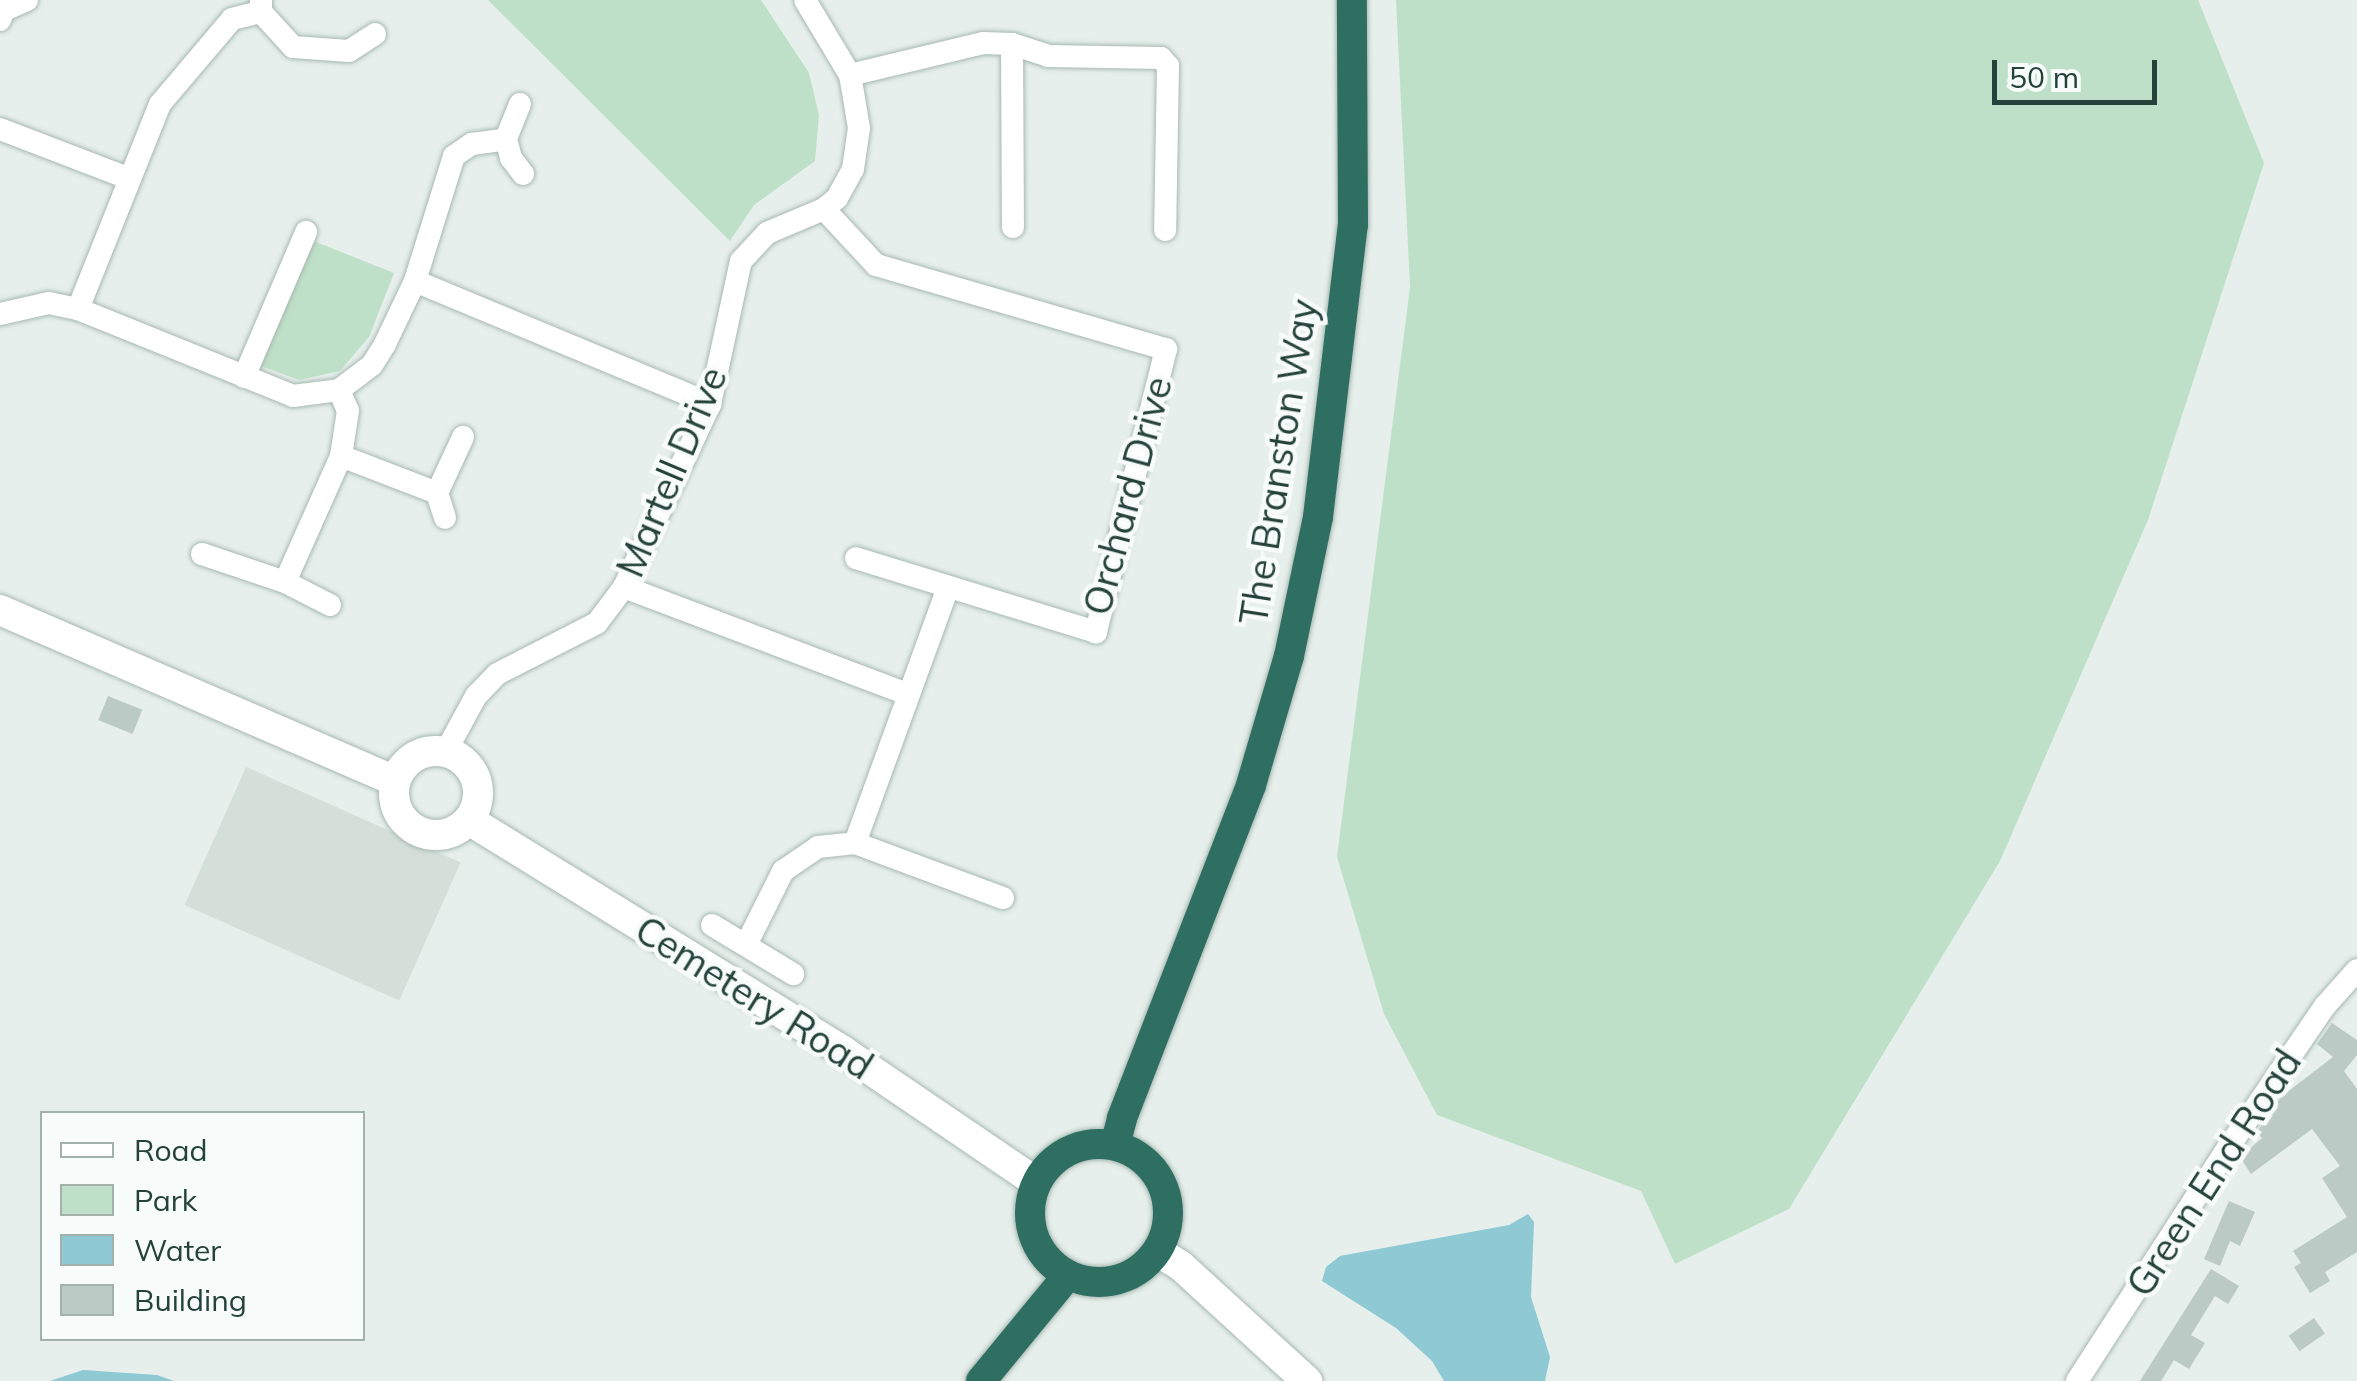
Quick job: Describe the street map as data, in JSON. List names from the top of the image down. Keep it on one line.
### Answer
{"streets":{"highway":["The Branston Way"],"main road":["Cemetery Road"],"street":["Martell Drive","Orchard Drive","Green End Road"]},"crossings":[["The Branston Way","Cemetery Road"],["Martell Drive","Orchard Drive"],["Martell Drive","Cemetery Road"]],"legend":["Road","Park","Water","Building"],"scale_bar":"50 m"}
